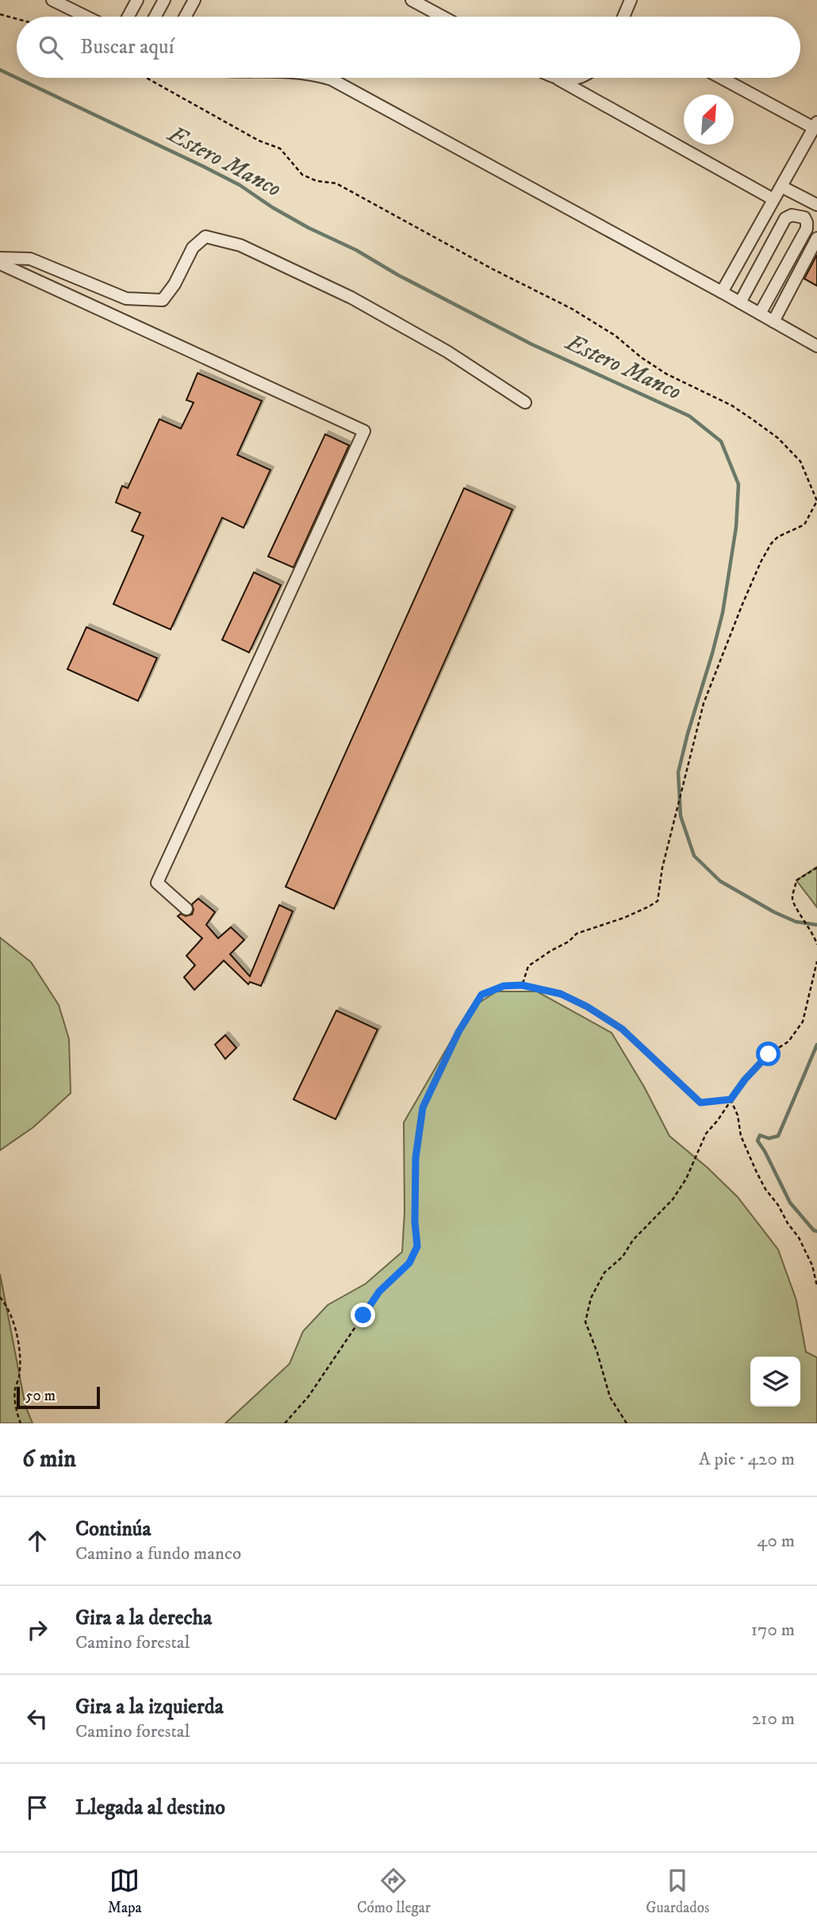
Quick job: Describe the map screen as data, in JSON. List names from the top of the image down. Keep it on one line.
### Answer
{"water":["Estero Manco"],"scale_bar":"50 m","north":"top right","page":{"search":"Buscar aquí","scale":"50 m","heading":["6 min","A pie · 420 m"],"list":[["Continúa","Camino a fundo manco","40 m"],["Gira a la derecha","Camino forestal","170 m"],["Gira a la izquierda","Camino forestal","210 m"],"Llegada al destino"],"nav":["Mapa","Cómo llegar","Guardados"]}}
